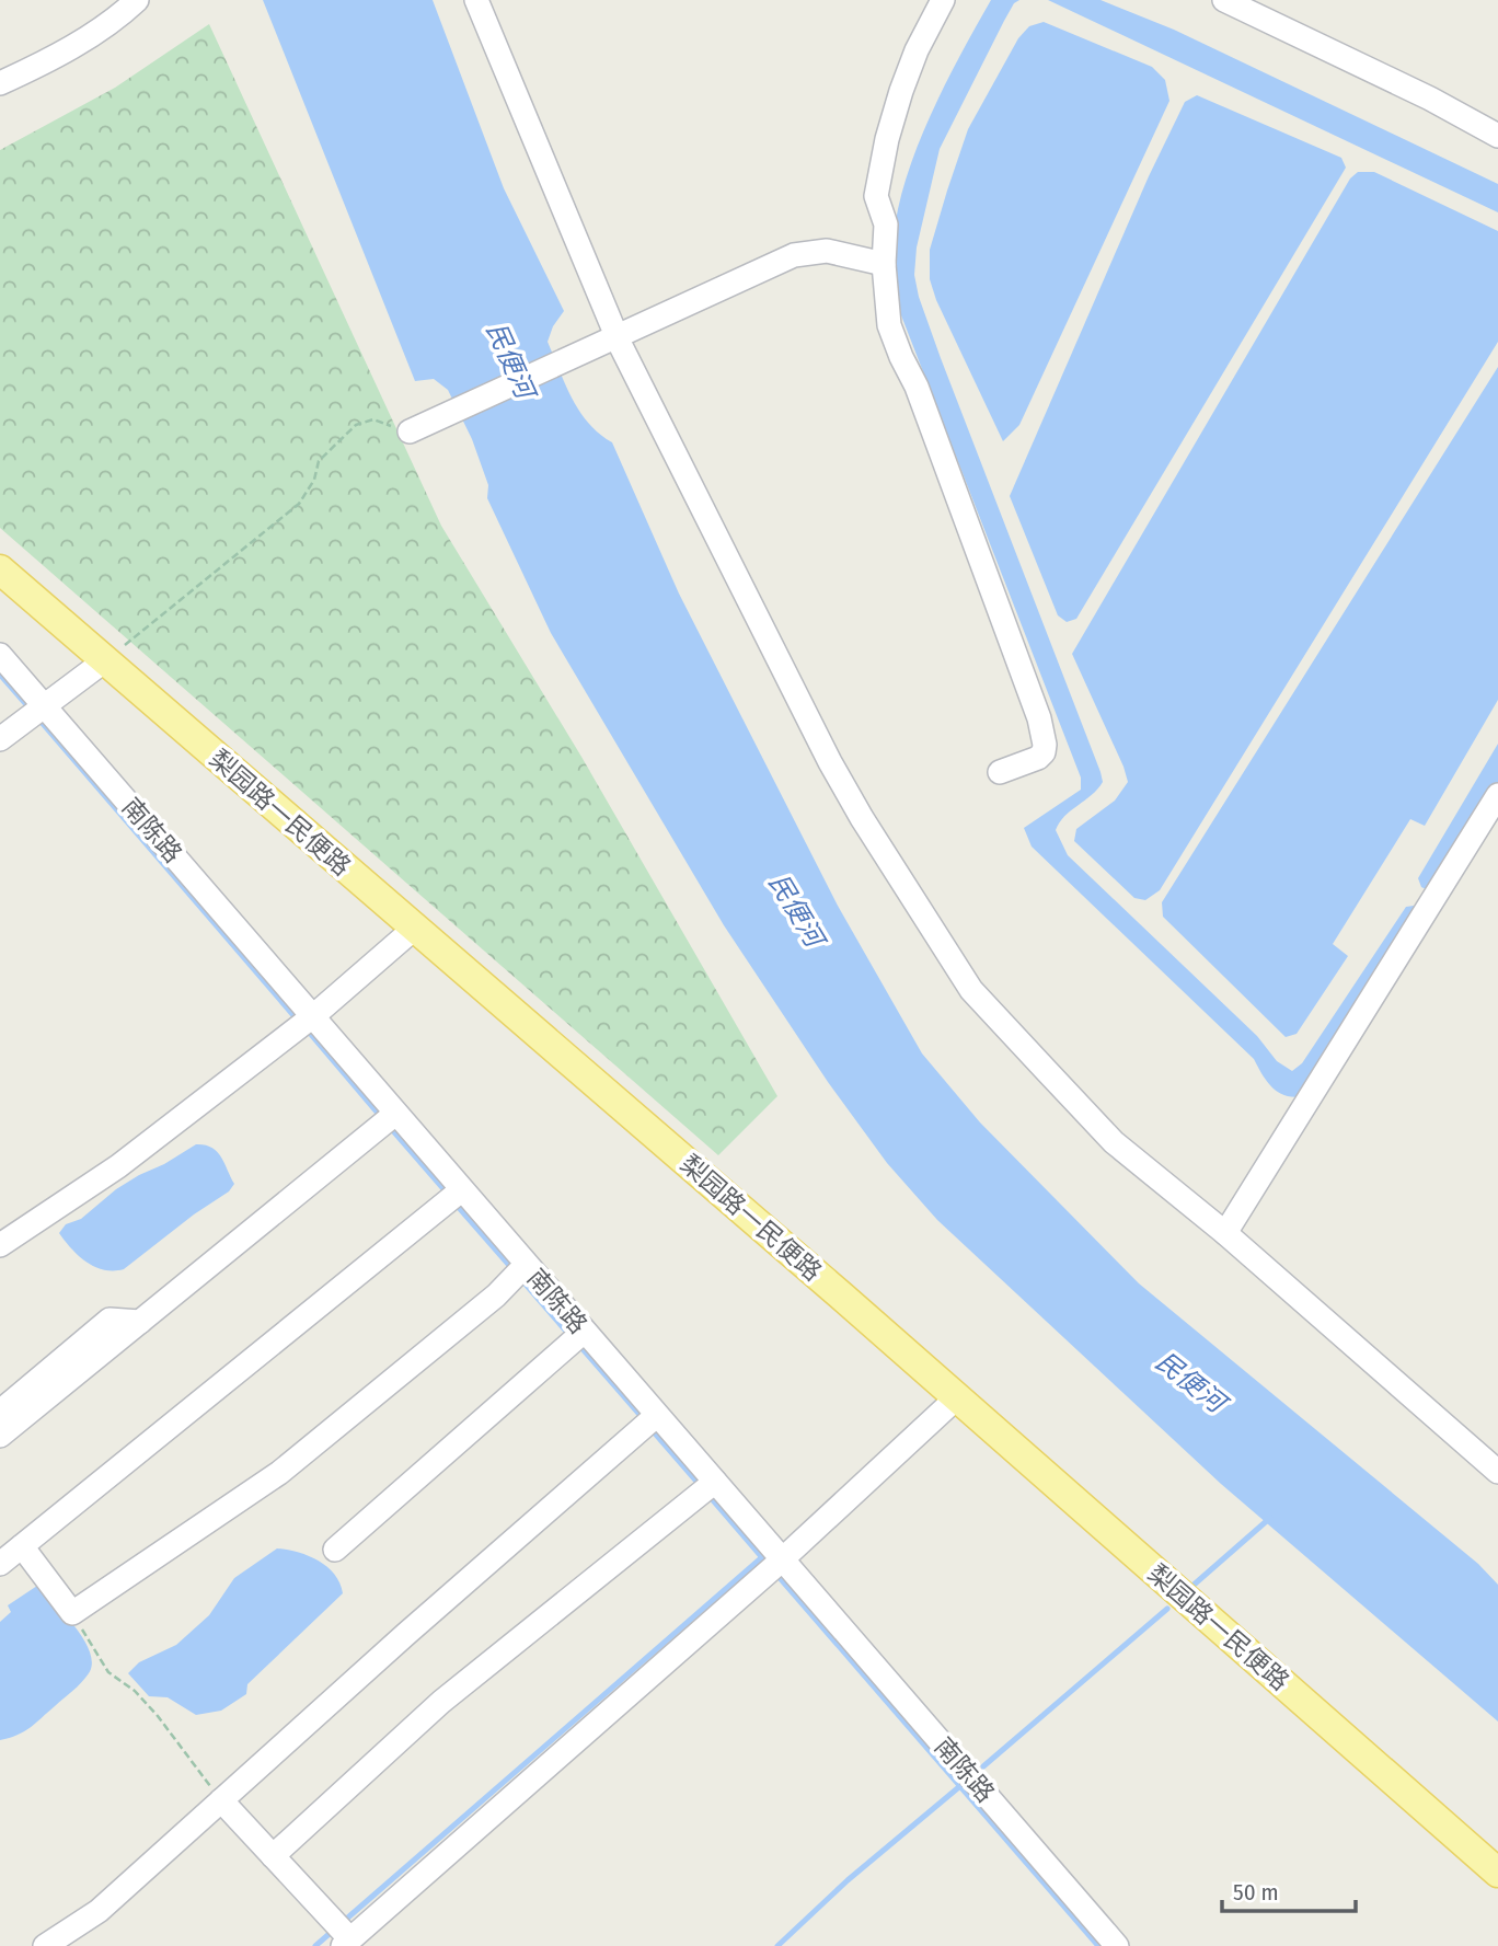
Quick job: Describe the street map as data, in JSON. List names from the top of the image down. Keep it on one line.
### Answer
{"streets":{"main road":["梨园路一民便路"],"street":["南陈路"]},"water":["民便河"],"scale_bar":"50 m"}
